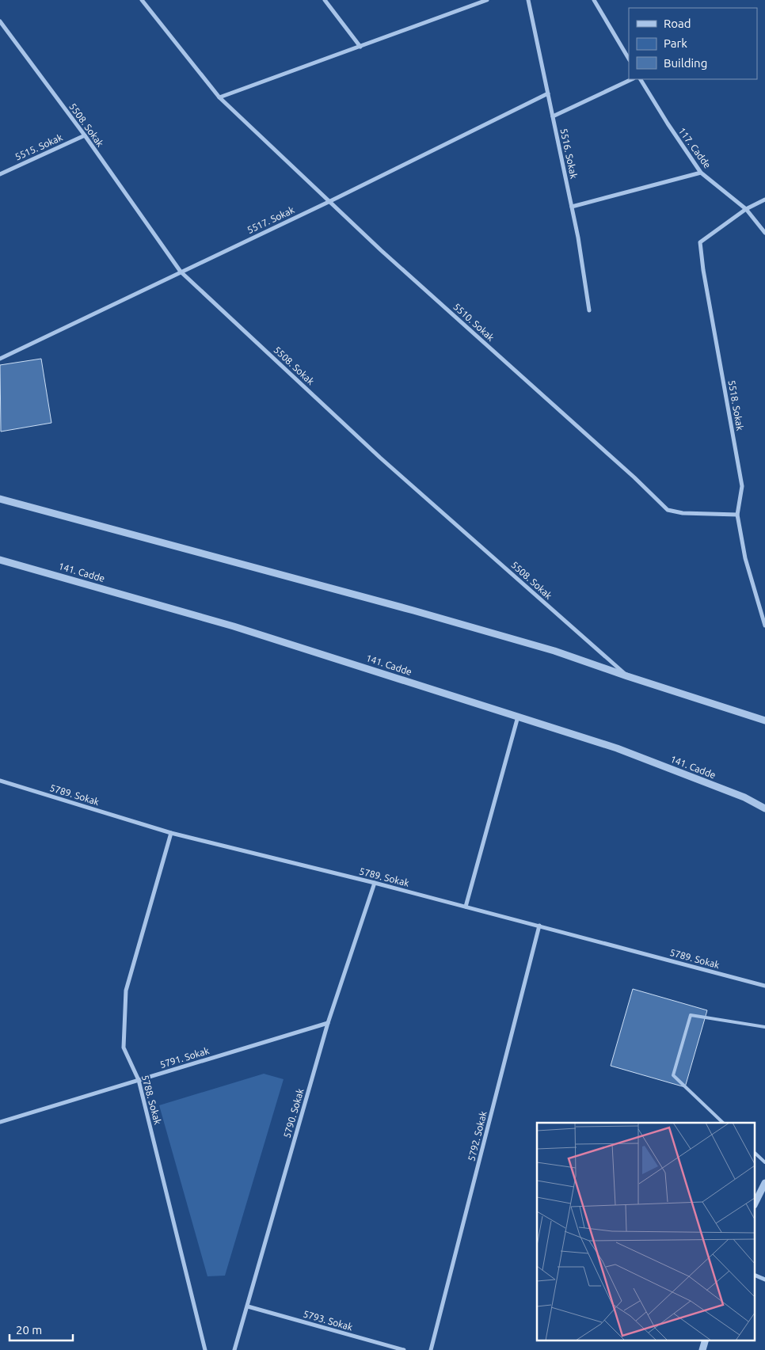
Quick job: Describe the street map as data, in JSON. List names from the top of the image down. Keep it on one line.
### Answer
{"streets":{"street":["5508. Sokak","5515. Sokak","117. Cadde","5516. Sokak","5517. Sokak","5510. Sokak","5518. Sokak","141. Cadde","5789. Sokak","5791. Sokak","5788. Sokak","5790. Sokak","5792. Sokak","5793. Sokak"]},"crossings":[["5508. Sokak","5515. Sokak"],["5508. Sokak","5517. Sokak"],["117. Cadde","5518. Sokak"],["5516. Sokak","5517. Sokak"],["5517. Sokak","5510. Sokak"],["5510. Sokak","5518. Sokak"],["5789. Sokak","5788. Sokak"],["5789. Sokak","5790. Sokak"],["5789. Sokak","5792. Sokak"],["5791. Sokak","5788. Sokak"],["5791. Sokak","5790. Sokak"],["5790. Sokak","5793. Sokak"]],"legend":["Road","Park","Building"],"scale_bar":"20 m"}
